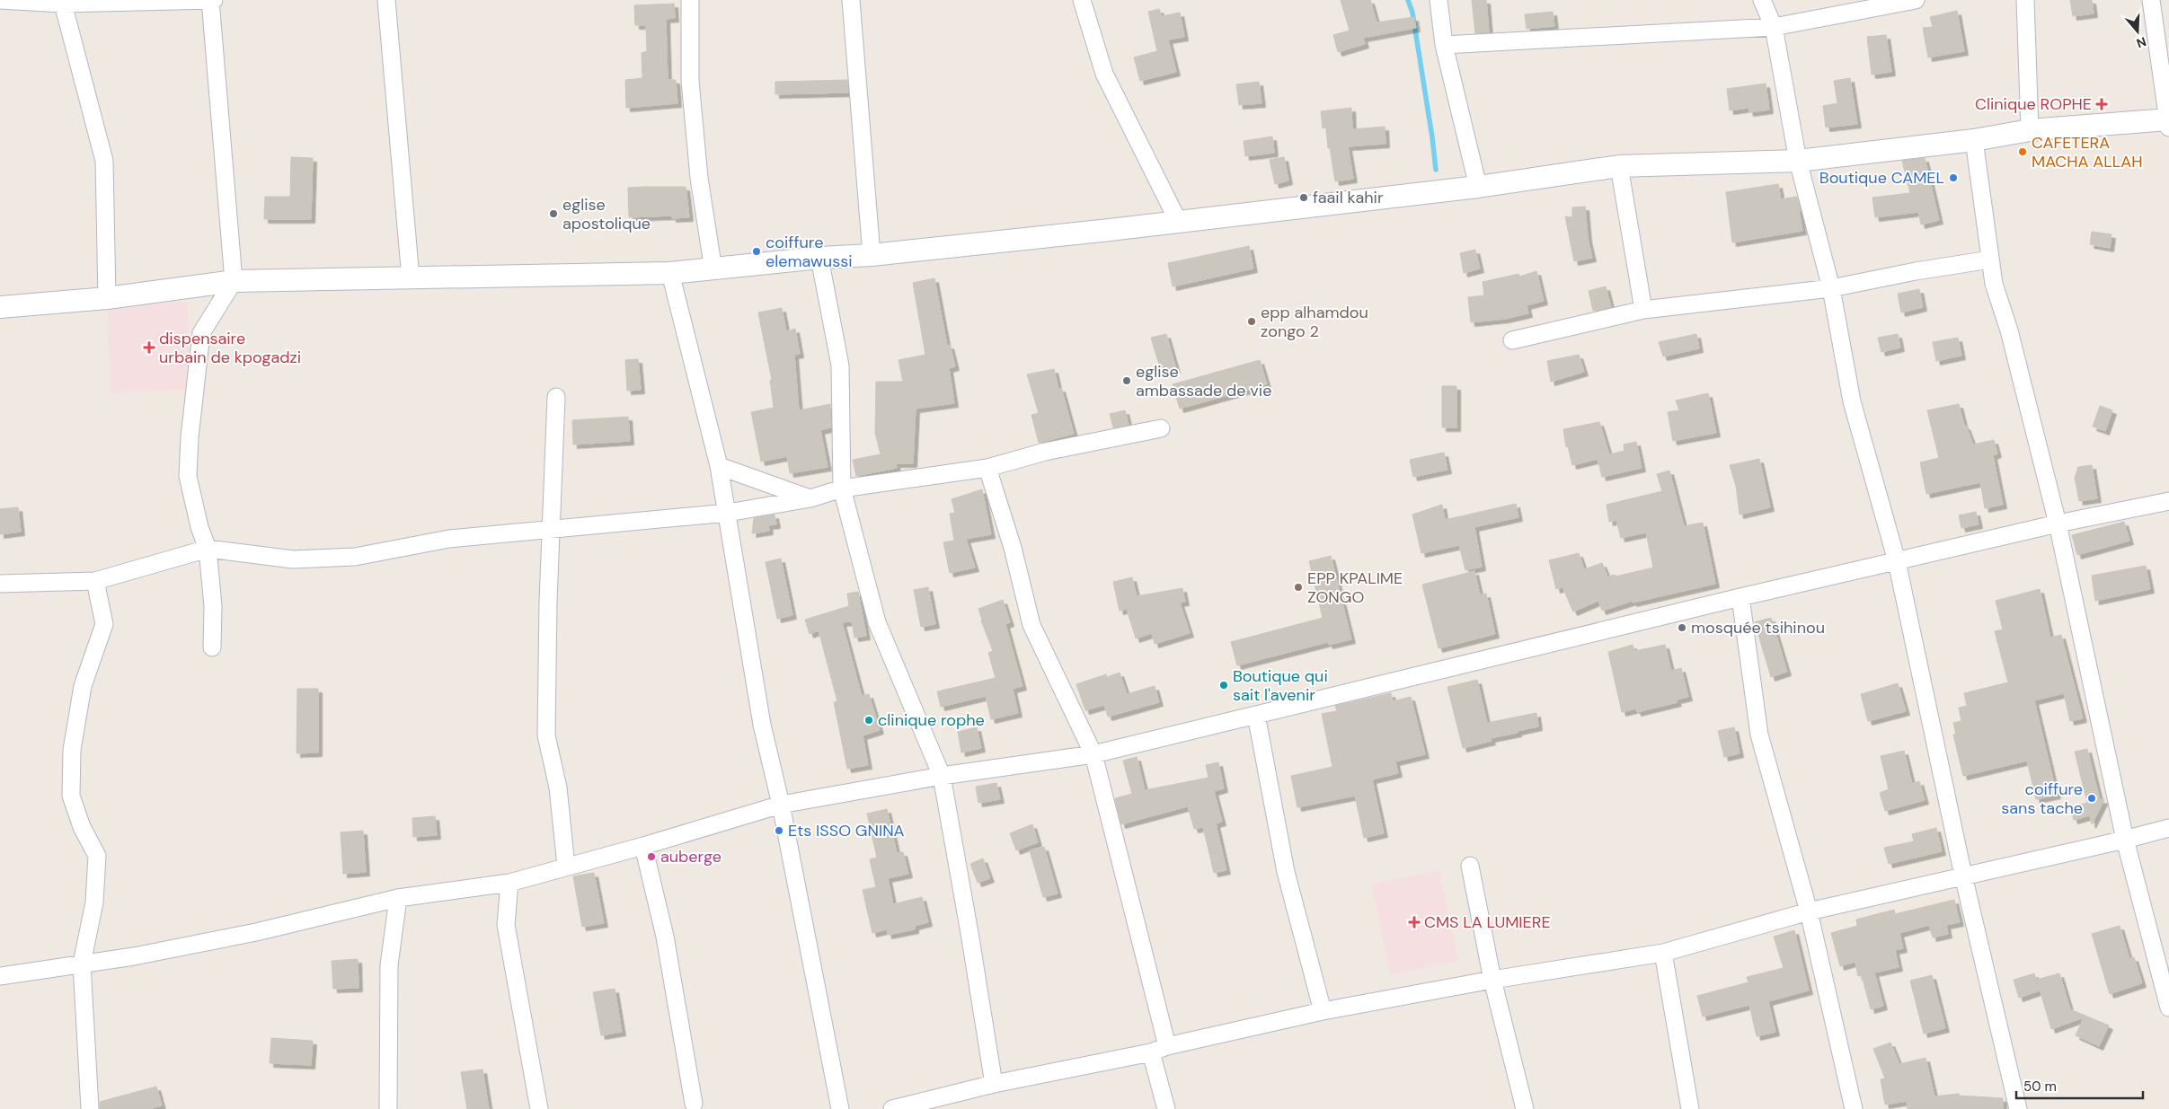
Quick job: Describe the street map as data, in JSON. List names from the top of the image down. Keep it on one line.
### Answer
{"places":{"health":["Clinique ROPHE","dispensaire urbain de kpogadzi","CMS LA LUMIERE"],"other":["CAFETERA MACHA ALLAH","Boutique CAMEL","faail kahir","eglise apostolique","coiffure elemawussi","epp alhamdou zongo 2","eglise ambassade de vie","EPP KPALIME ZONGO","mosquée tsihinou","Boutique qui sait l'avenir","clinique rophe","coiffure sans tache","Ets ISSO GNINA","auberge"]},"scale_bar":"50 m","north":"bottom"}
